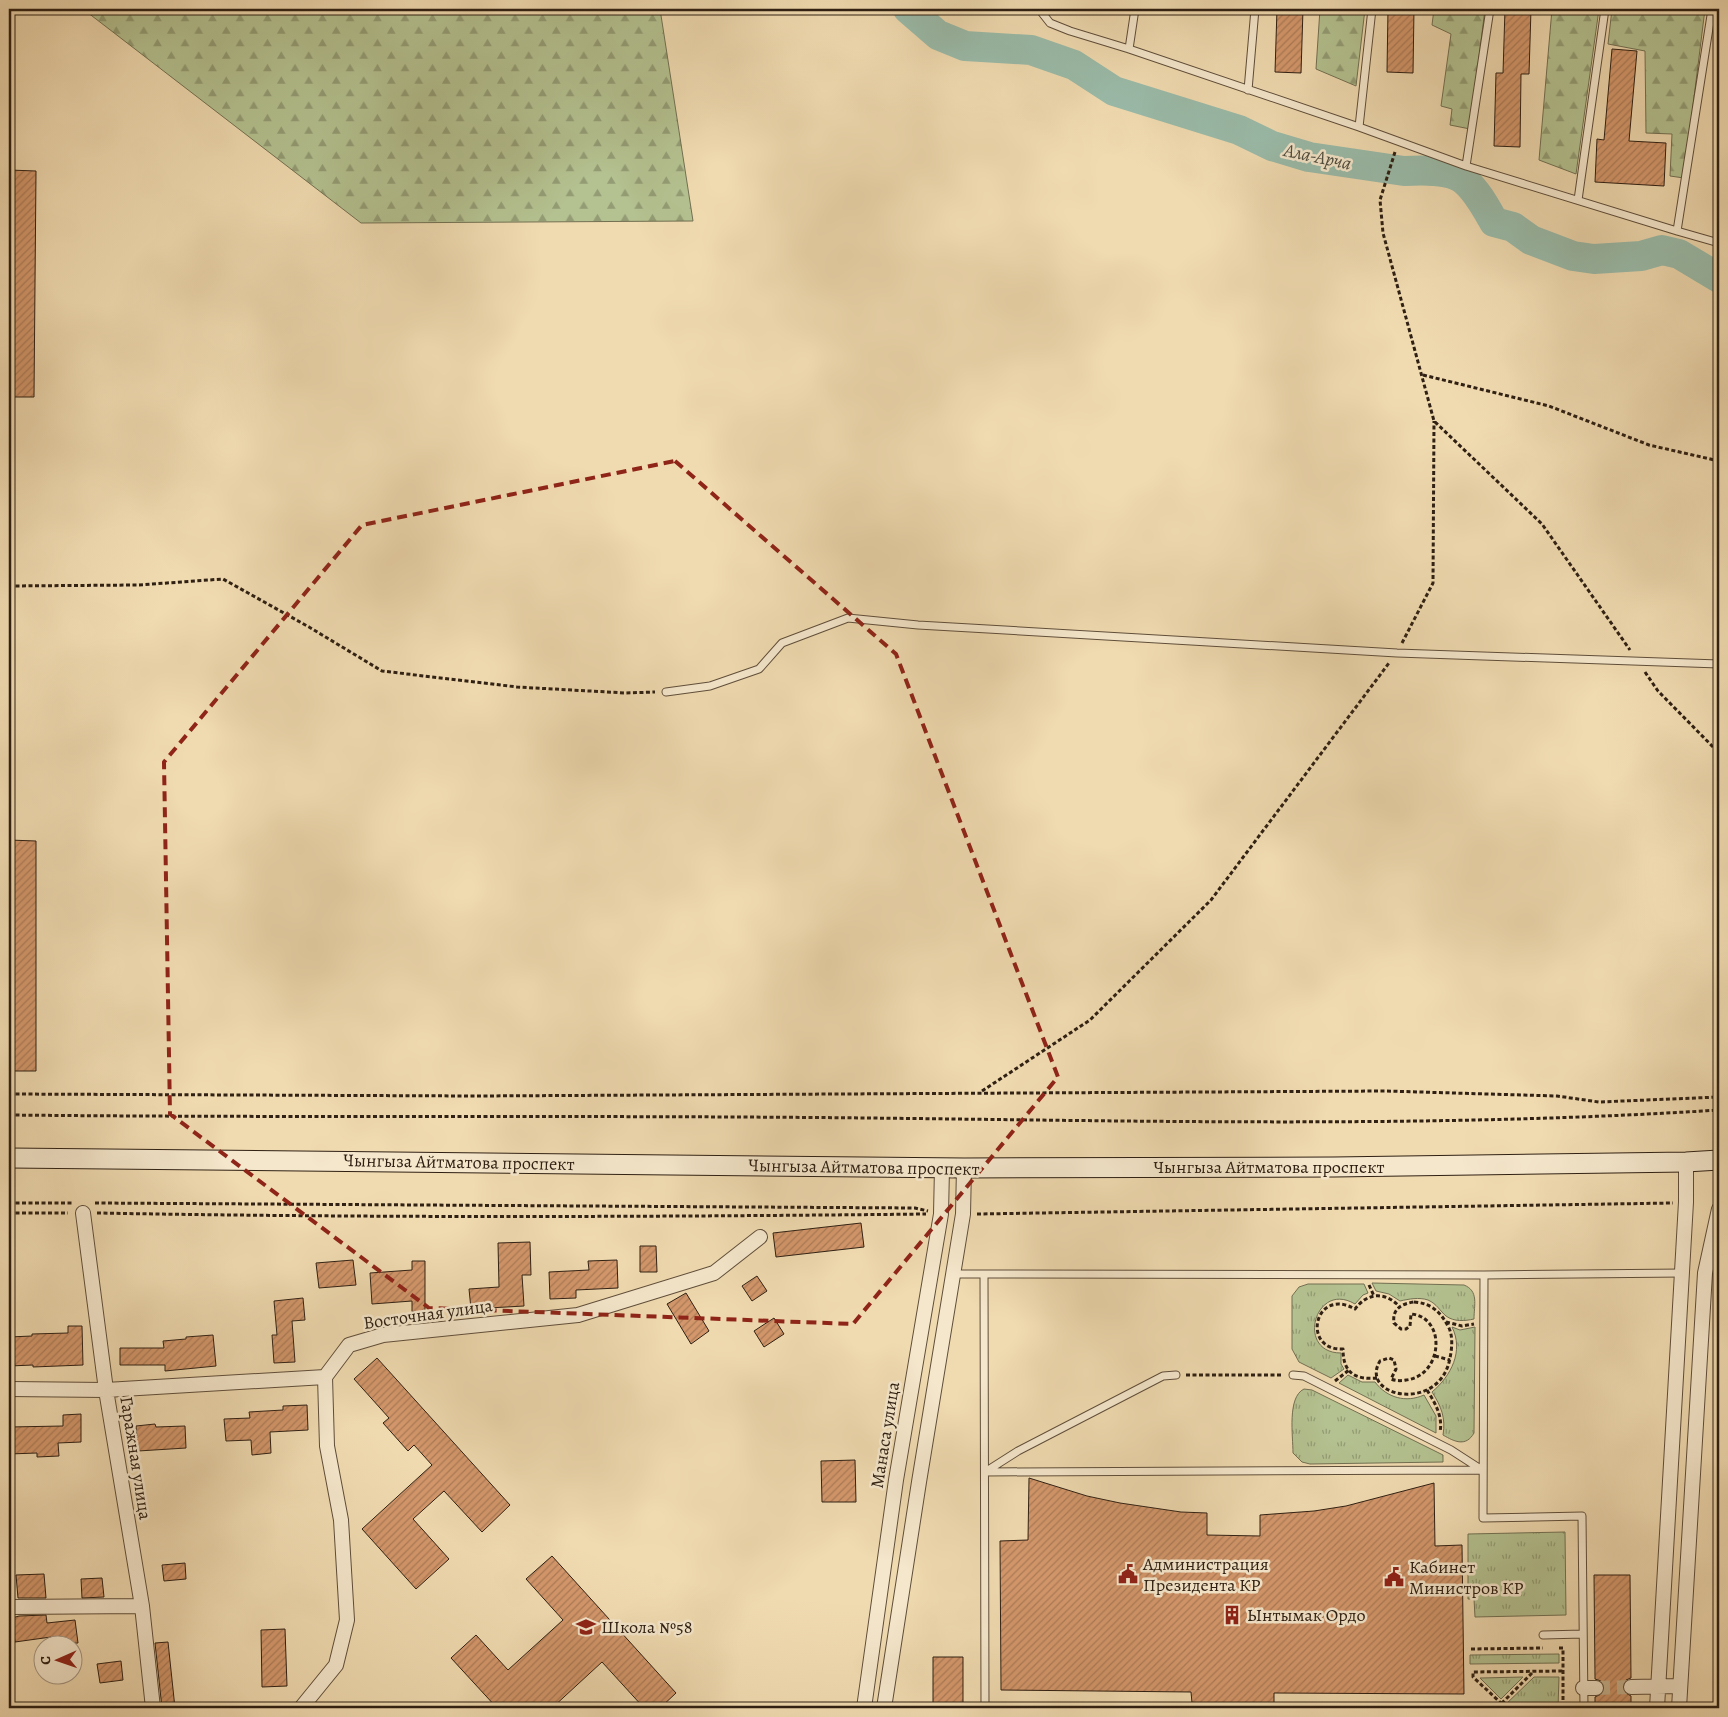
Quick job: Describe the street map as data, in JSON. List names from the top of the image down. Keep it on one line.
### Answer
{"streets":{"main road":["Чынгыза Айтматова проспект"],"street":["Восточная улица","Манаса улица","Гаражная улица"]},"crossings":[["Чынгыза Айтматова проспект","Манаса улица"]],"water":["Ала-Арча"],"places":{"public building":["Администрация Президента КР","Кабинет Министров КР"],"building":["Ынтымак Ордо"],"school or university":["Школа №58"]},"north":"left"}
